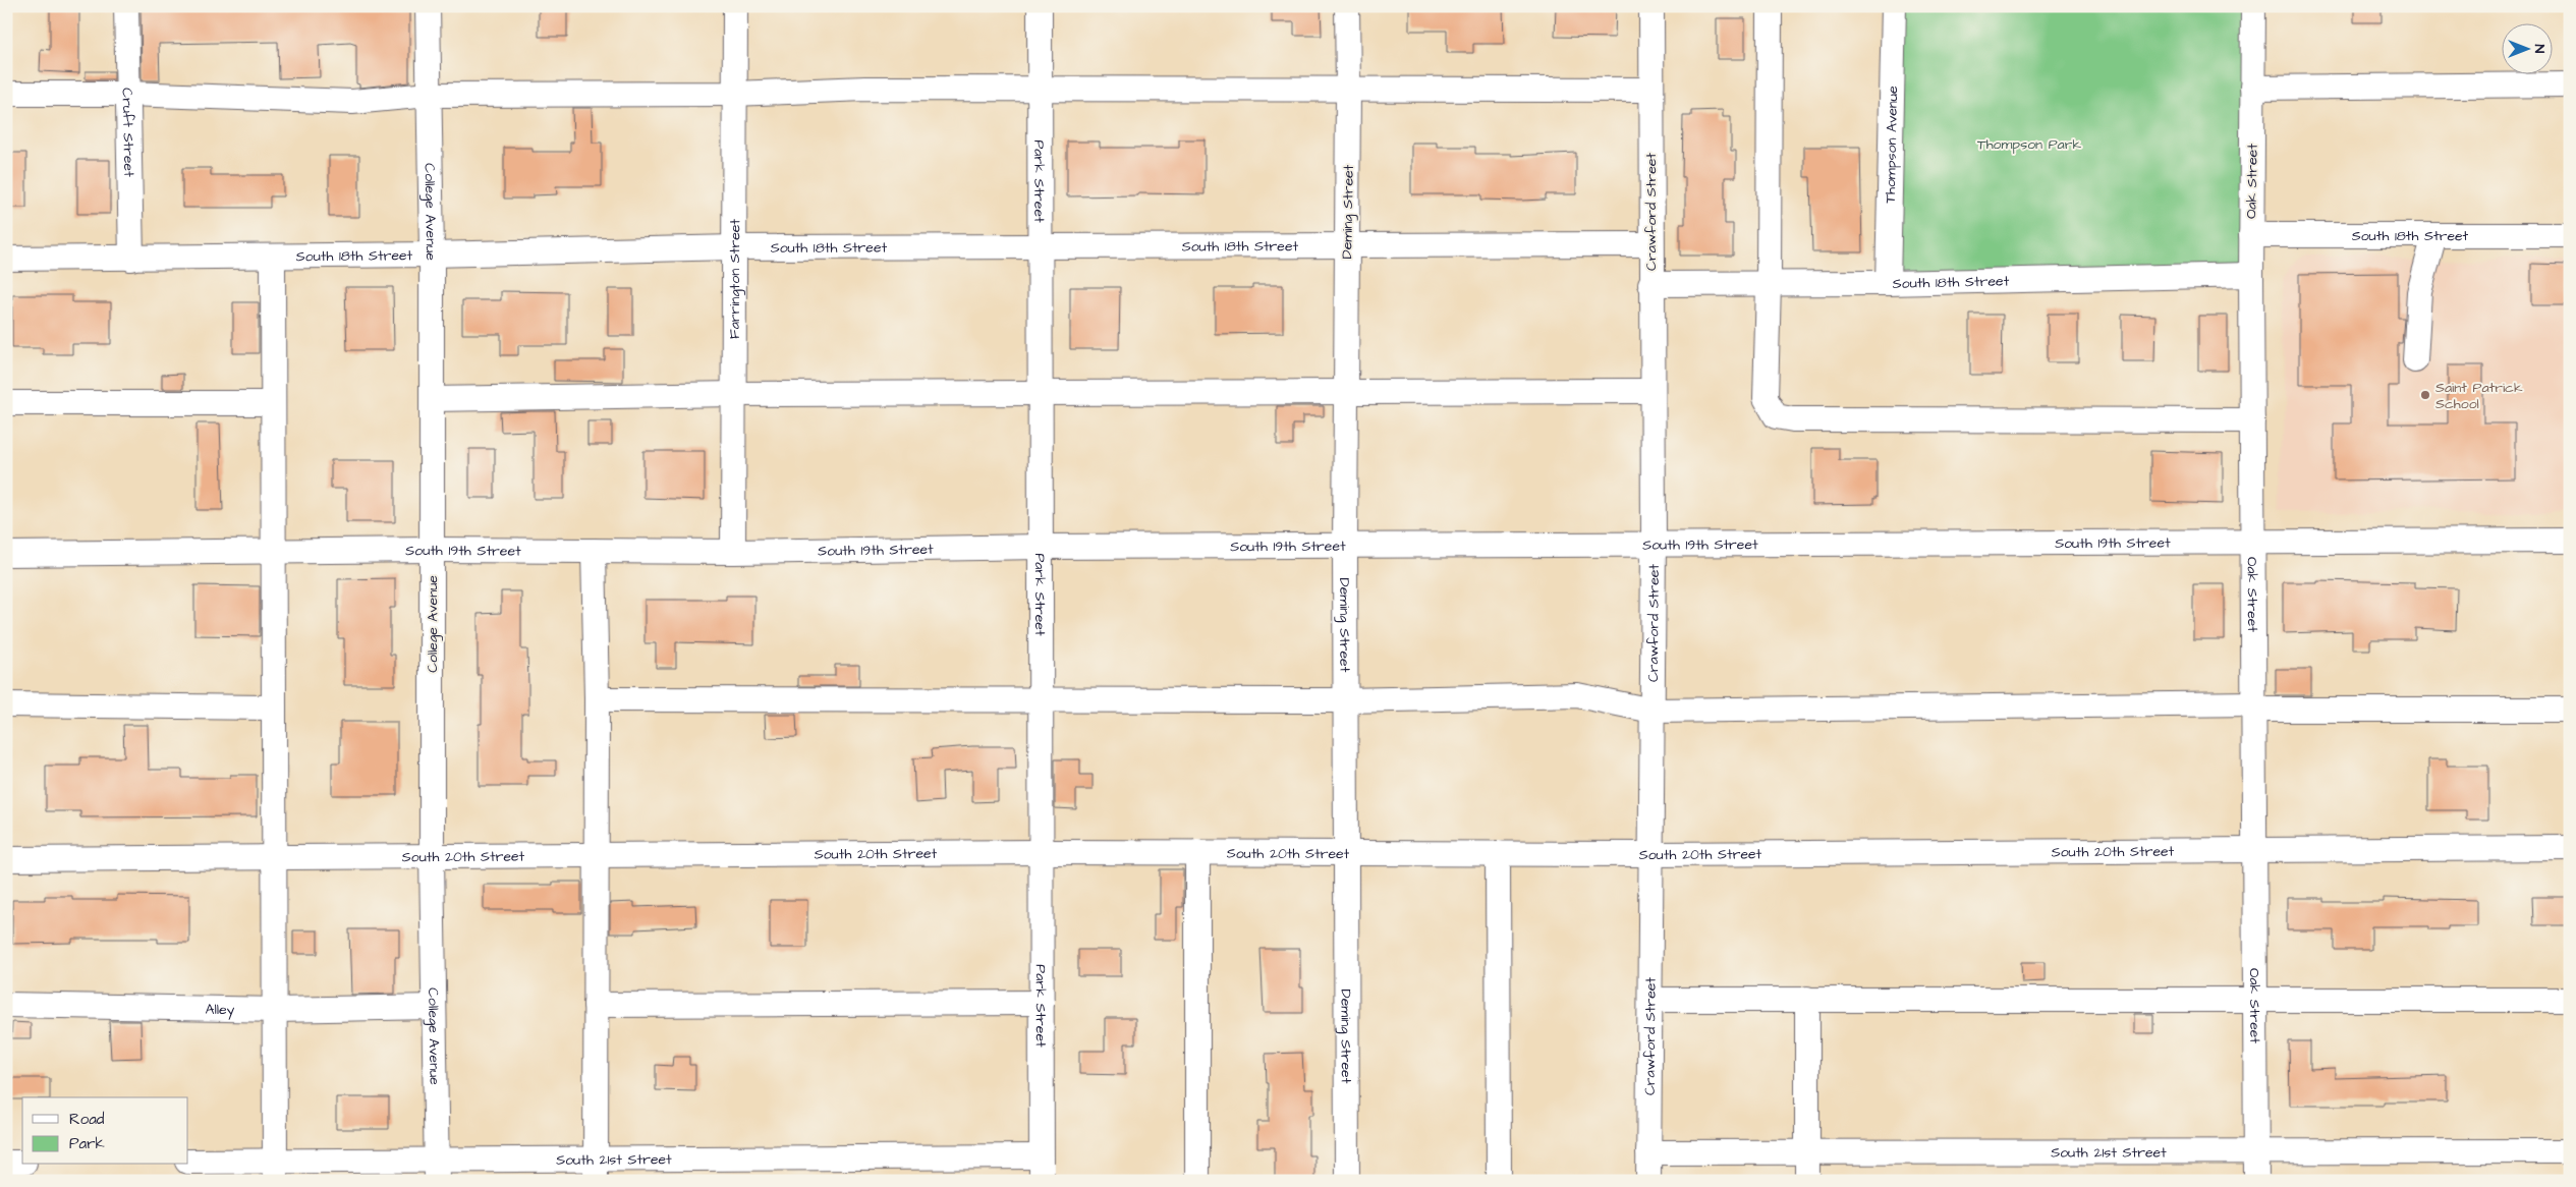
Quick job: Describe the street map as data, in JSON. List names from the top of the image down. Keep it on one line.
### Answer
{"streets":{"street":["Cruft Street","Thompson Avenue","Park Street","Oak Street","College Avenue","Deming Street","Crawford Street","South 18th Street","Farrington Street","South 19th Street","South 20th Street","Alley","South 21st Street"]},"crossings":[["Cruft Street","South 18th Street"],["Thompson Avenue","South 18th Street"],["Park Street","South 18th Street"],["Park Street","South 19th Street"],["Park Street","South 20th Street"],["Park Street","South 21st Street"],["Oak Street","South 18th Street"],["Oak Street","South 19th Street"],["Oak Street","South 20th Street"],["Oak Street","South 21st Street"],["College Avenue","South 18th Street"],["College Avenue","South 19th Street"],["College Avenue","South 20th Street"],["College Avenue","Alley"],["College Avenue","South 21st Street"],["Deming Street","South 18th Street"],["Deming Street","South 19th Street"],["Deming Street","South 20th Street"],["Crawford Street","South 18th Street"],["Crawford Street","South 19th Street"],["Crawford Street","South 20th Street"],["Crawford Street","South 21st Street"],["South 18th Street","Farrington Street"],["Farrington Street","South 19th Street"]],"parks":["Thompson Park"],"places":["Saint Patrick School"],"legend":["Road","Park"],"north":"right"}
